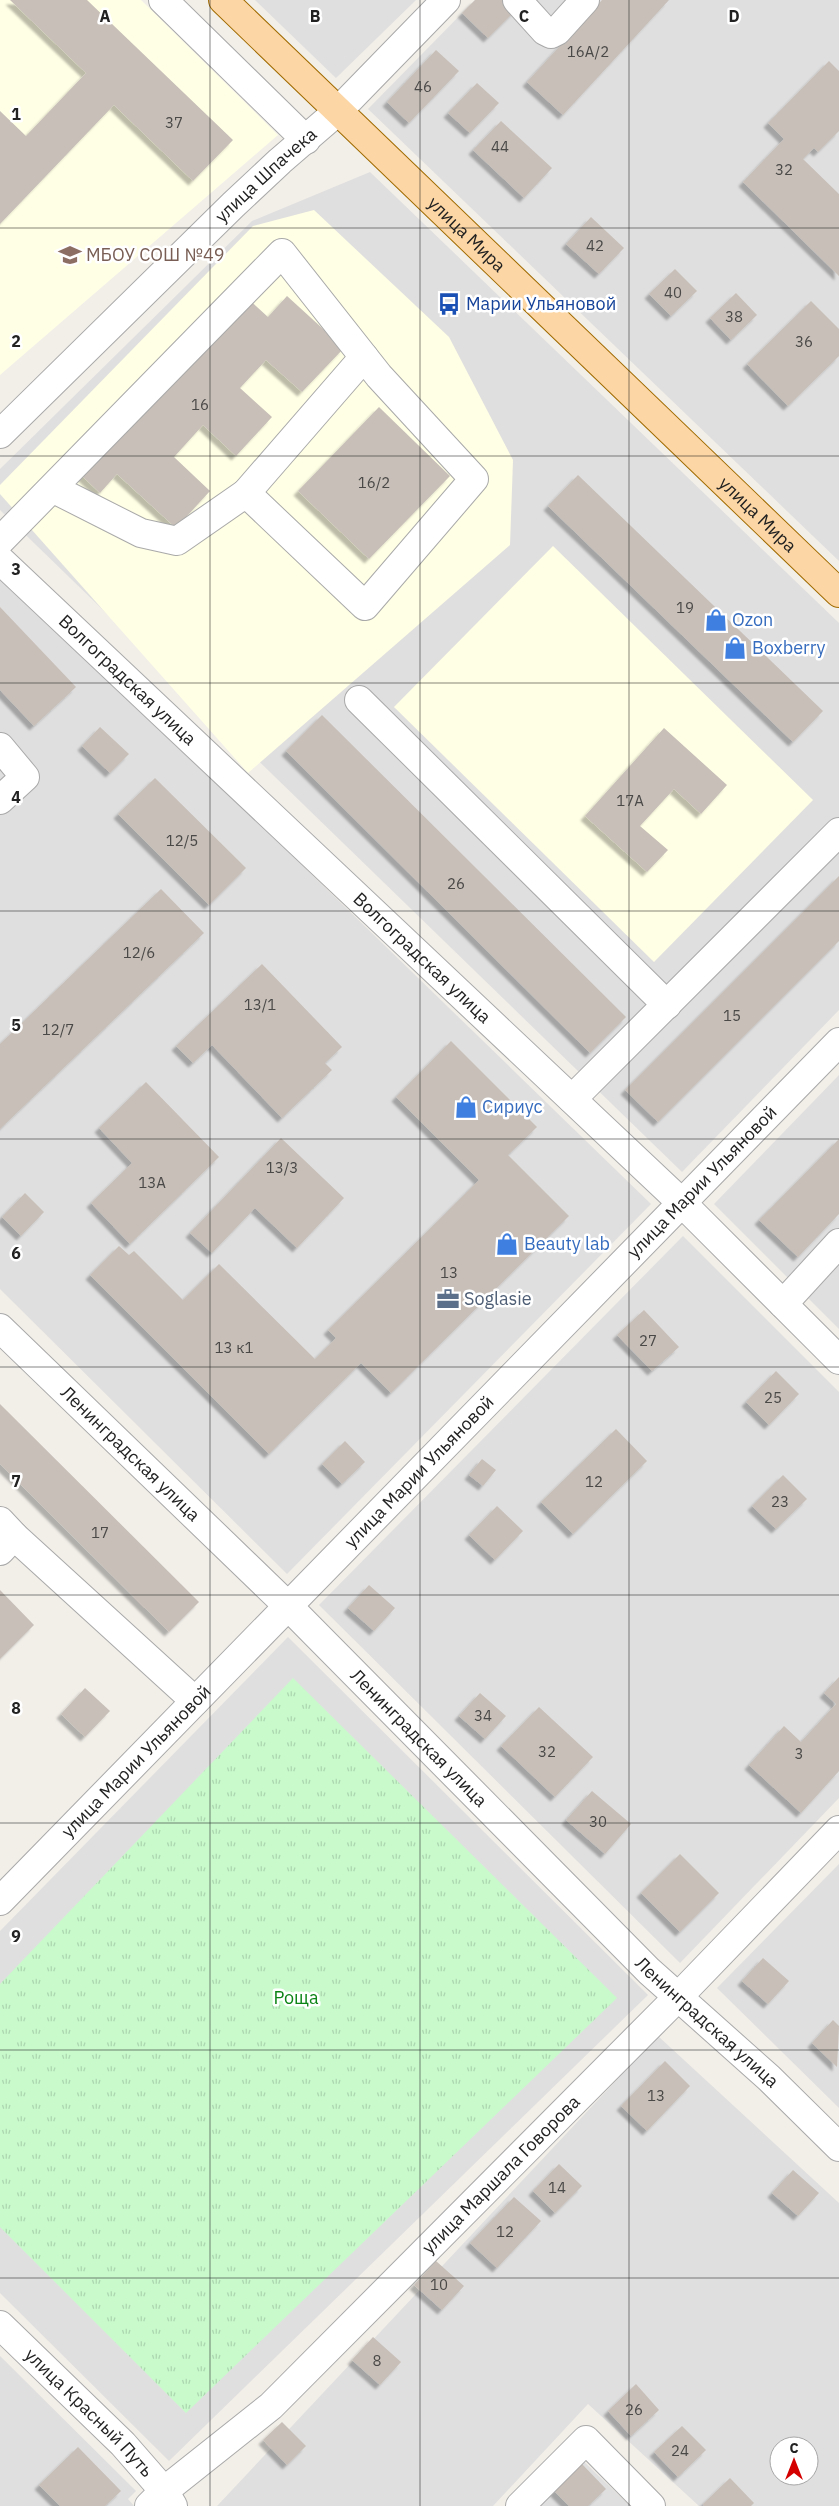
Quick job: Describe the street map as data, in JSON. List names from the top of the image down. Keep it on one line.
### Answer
{"streets":{"main road":["улица Мира"],"street":["улица Шпачека","Волгоградская улица","улица Марии Ульяновой","Ленинградская улица","улица Маршала Говорова","улица Красный Путь"]},"crossings":[["улица Шпачека","улица Мира"],["Волгоградская улица","улица Марии Ульяновой"],["улица Марии Ульяновой","Ленинградская улица"],["Ленинградская улица","улица Маршала Говорова"],["улица Маршала Говорова","улица Красный Путь"]],"parks":["Роща"],"places":{"school or university":["МБОУ СОШ №49"],"bus stop":["Марии Ульяновой"],"shop":["Ozon","Boxberry","Сириус","Beauty lab"],"office":["Soglasie"]},"house_numbers":["16А/2","46","37","44","32","42","40","38","36","16","16/2","19","17А","12/5","26","12/6","13/1","15","12/7","13/3","13А","13","27","13 к1","25","12","23","17","34","32","3","30","13","14","12","10","8","26","24"],"north":"top","grid":{"columns":["A","B","C","D"],"rows":["1","2","3","4","5","6","7","8","9"]}}
